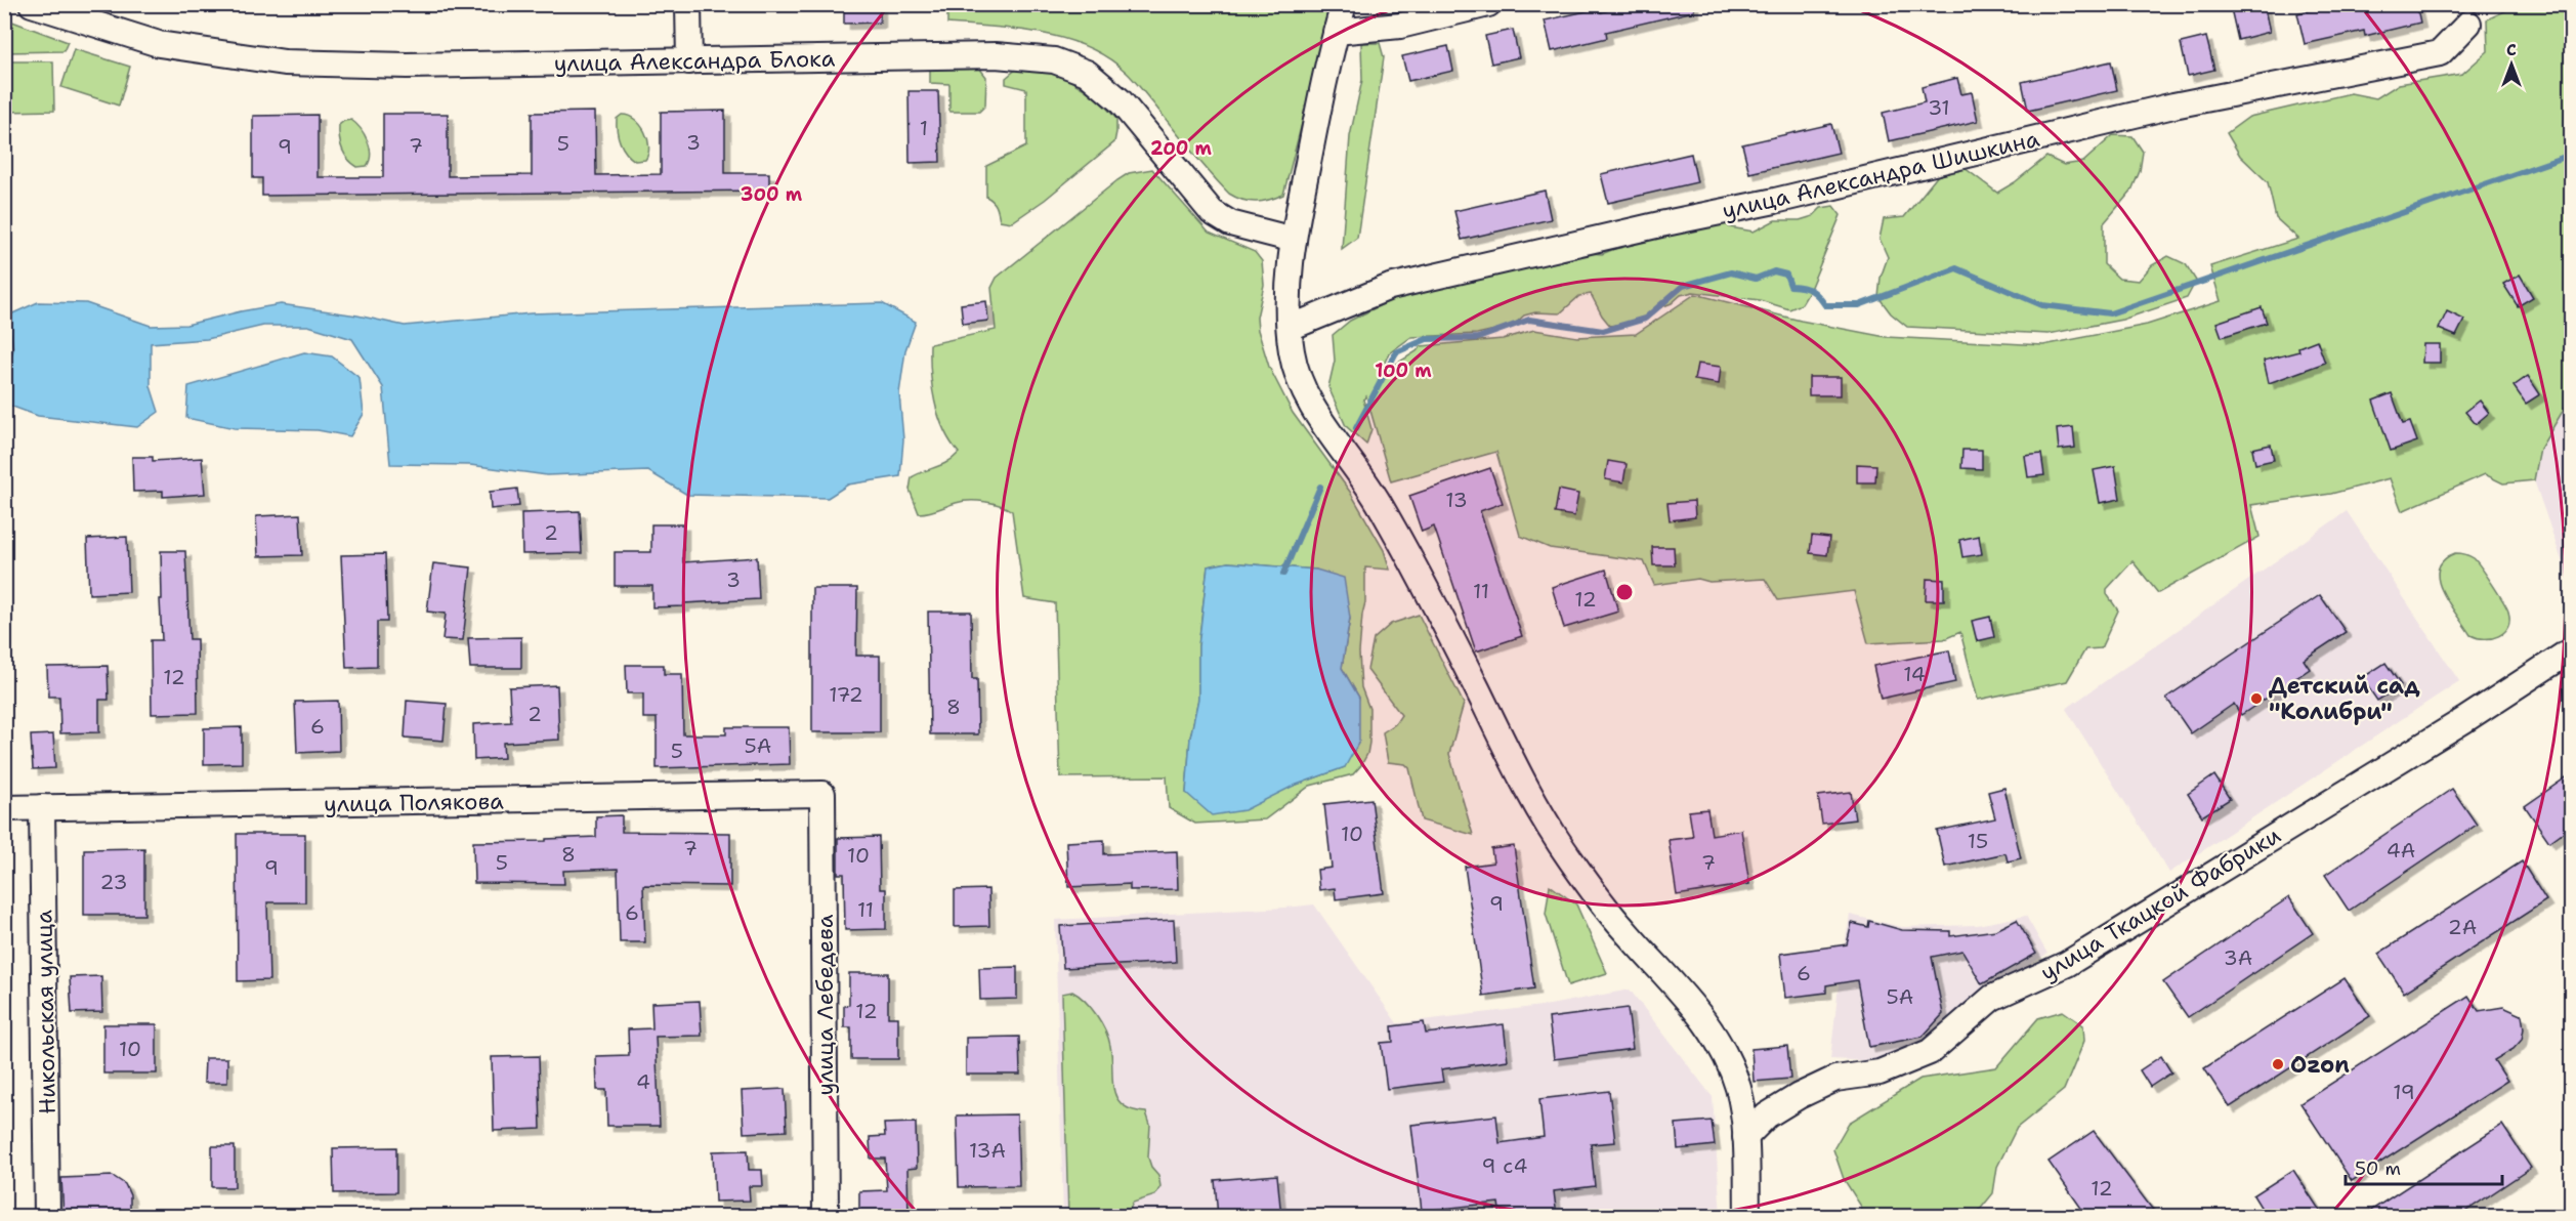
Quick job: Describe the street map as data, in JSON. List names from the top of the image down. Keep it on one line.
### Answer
{"streets":{"street":["улица Александра Блока","улица Александра Шишкина","улица Полякова","улица Ткацкой Фабрики","улица Лебедева","Никольская улица"]},"crossings":[["улица Полякова","улица Лебедева"],["улица Полякова","Никольская улица"]],"places":["Детский сад \"Колибри\"","Ozon"],"house_numbers":["31","1","3","5","7","9","13","2","3","11","12","14","12","172","8","2","6","5А","5","10","15","7","4А","8","10","5","7","9","23","9","11","6","2А","3А","6","5А","12","10","4","19","13А","9 c4","12"],"scale_bar":"50 m","north":"top","rings":["200 m","300 m","100 m"]}
